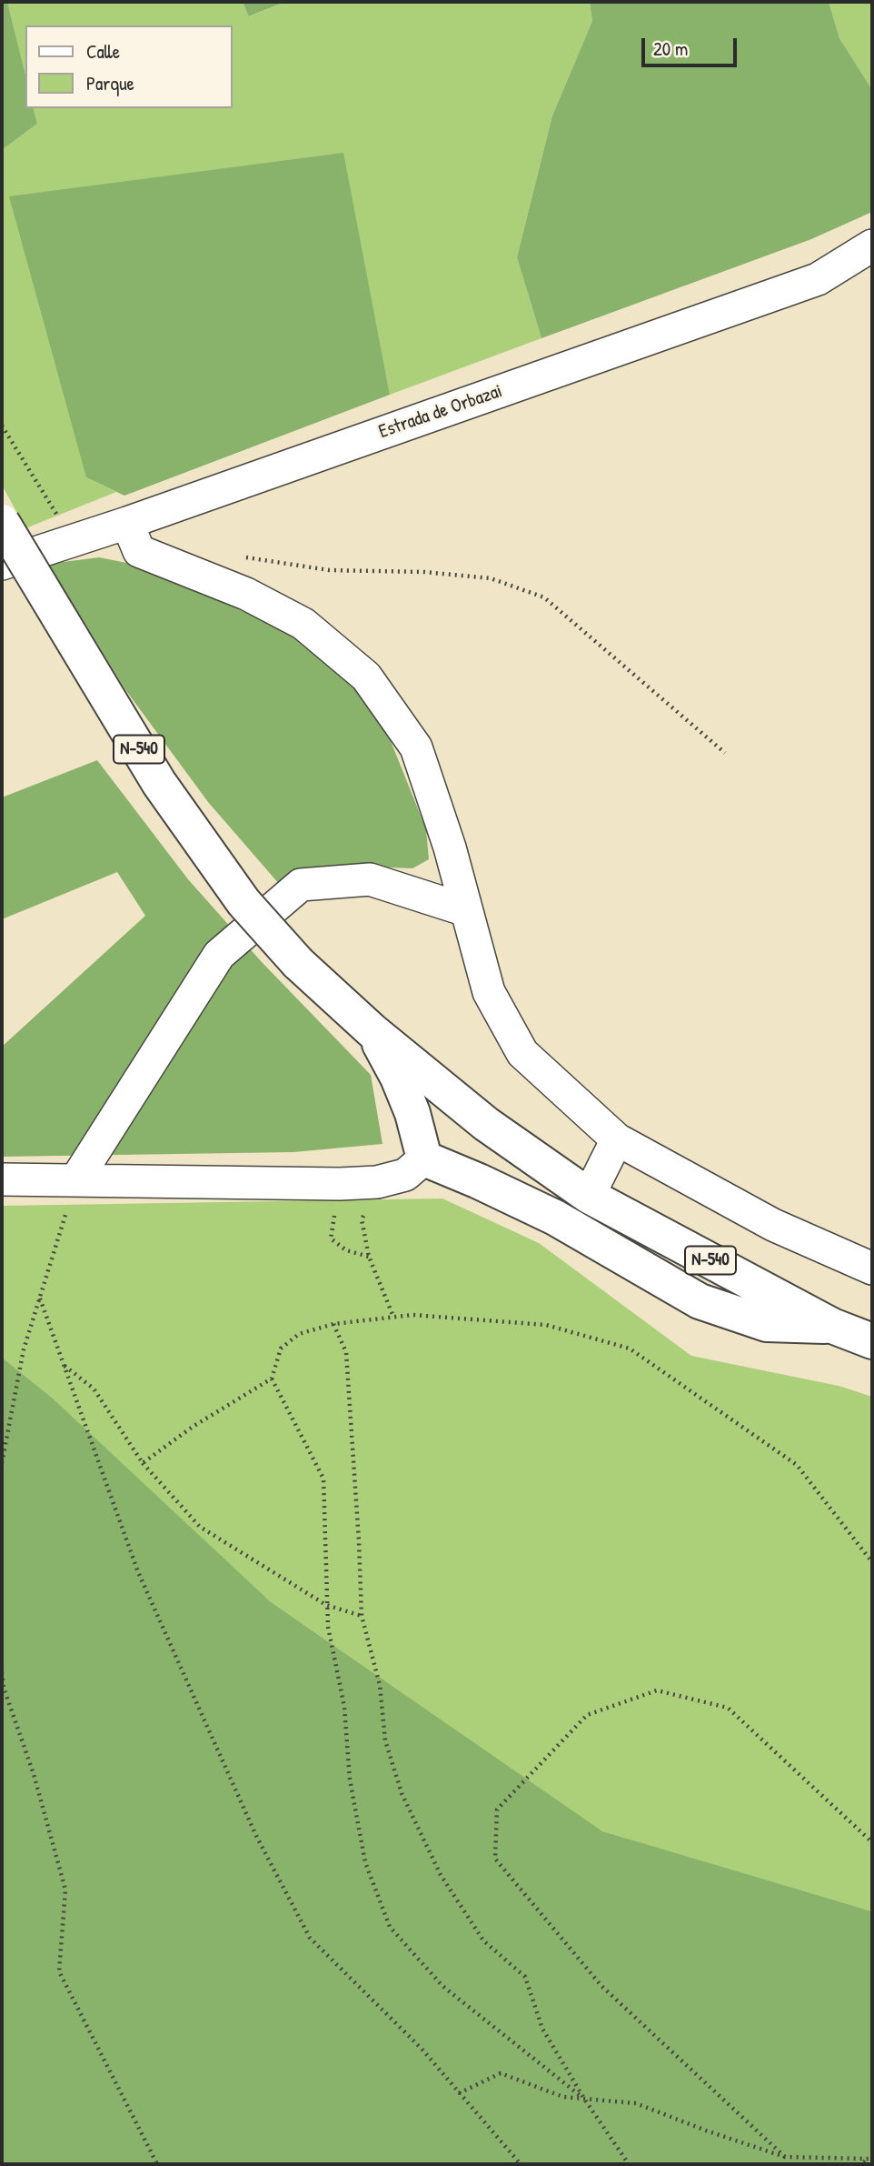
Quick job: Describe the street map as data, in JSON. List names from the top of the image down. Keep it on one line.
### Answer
{"streets":{"highway":["N-540"],"street":["Estrada de Orbazai"]},"legend":["Calle","Parque"],"scale_bar":"20 m"}
